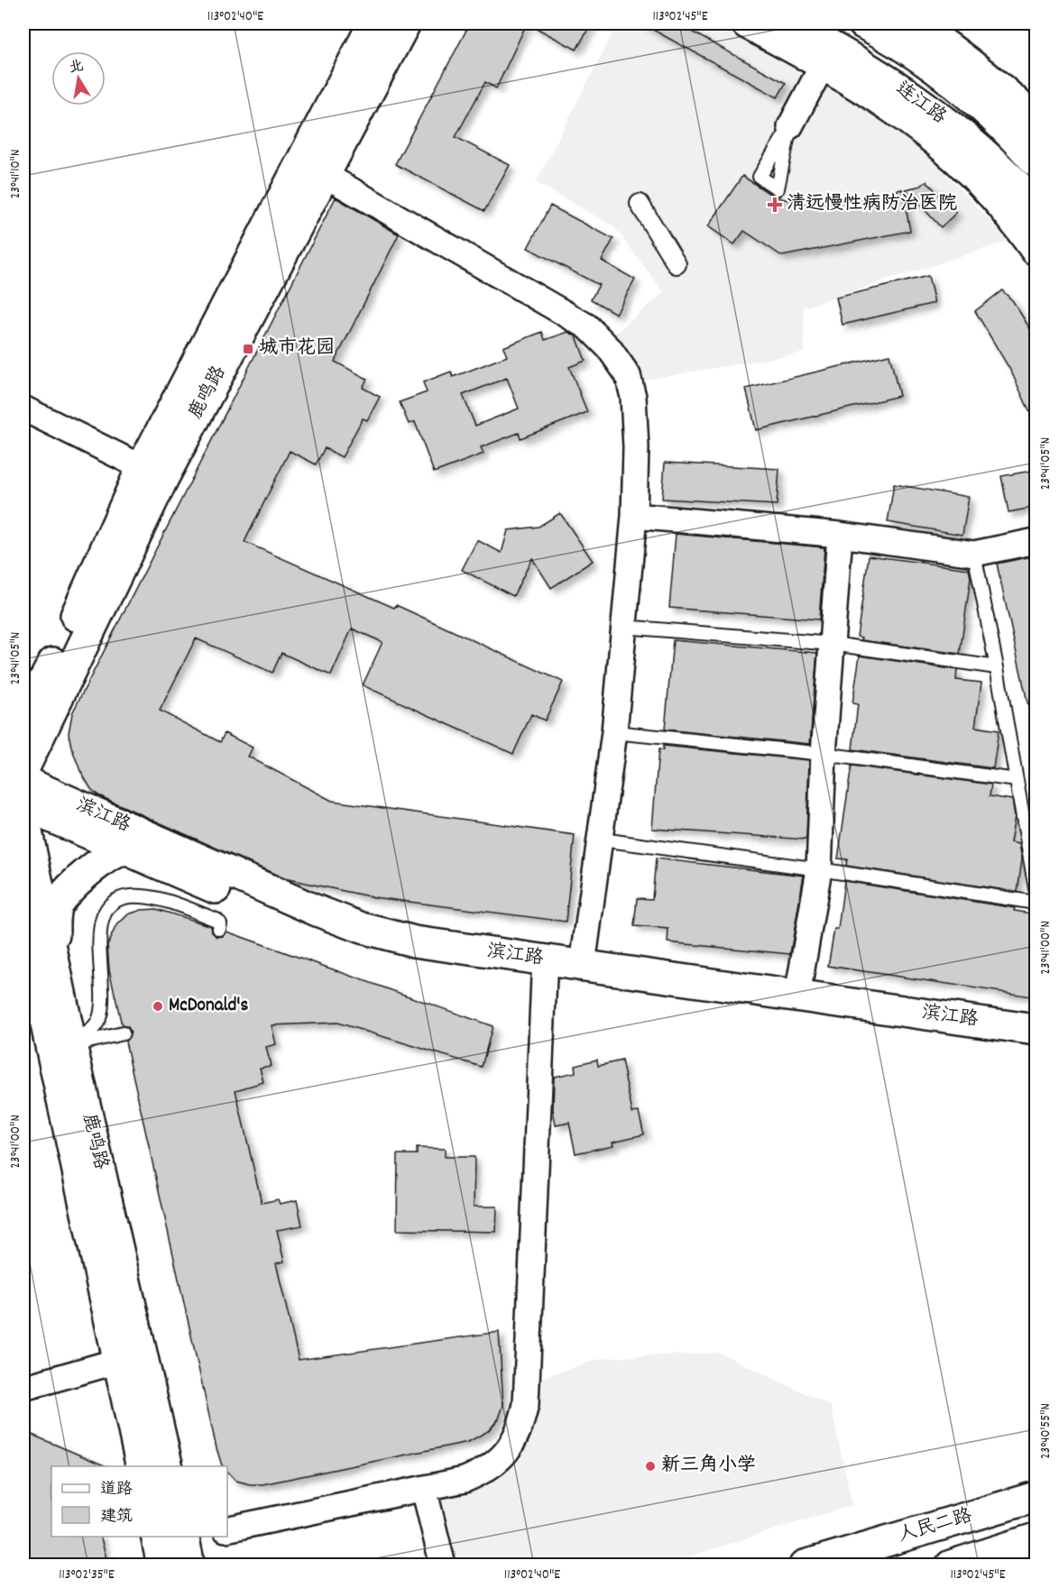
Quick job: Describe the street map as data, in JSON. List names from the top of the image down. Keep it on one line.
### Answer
{"streets":{"street":["连江路","鹿鸣路","滨江路","人民二路"]},"places":{"health":["清远慢性病防治医院"],"transit":["城市花园"],"other":["McDonald's","新三角小学"]},"legend":["道路","建筑"],"north":"top","coordinates":["113°02'40\"E","113°02'45\"E","23°41'10\"N","23°41'05\"N","23°41'00\"N","23°40'55\"N","113°02'35\"E"]}
